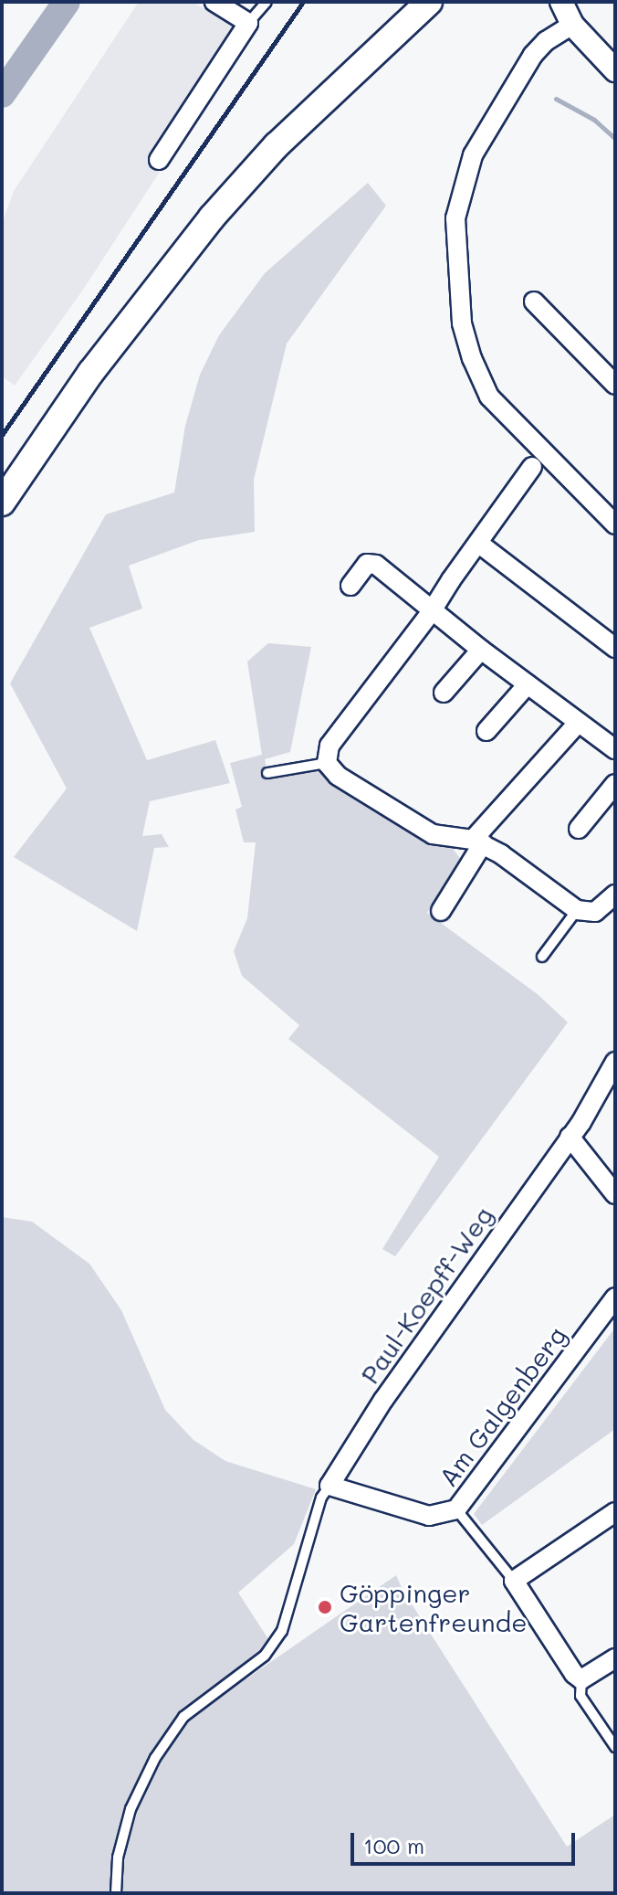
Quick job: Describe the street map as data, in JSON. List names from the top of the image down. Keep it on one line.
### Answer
{"streets":{"street":["Paul-Koepff-Weg","Am Galgenberg"]},"crossings":[["Paul-Koepff-Weg","Am Galgenberg"]],"places":["Göppinger Gartenfreunde"],"scale_bar":"100 m"}
